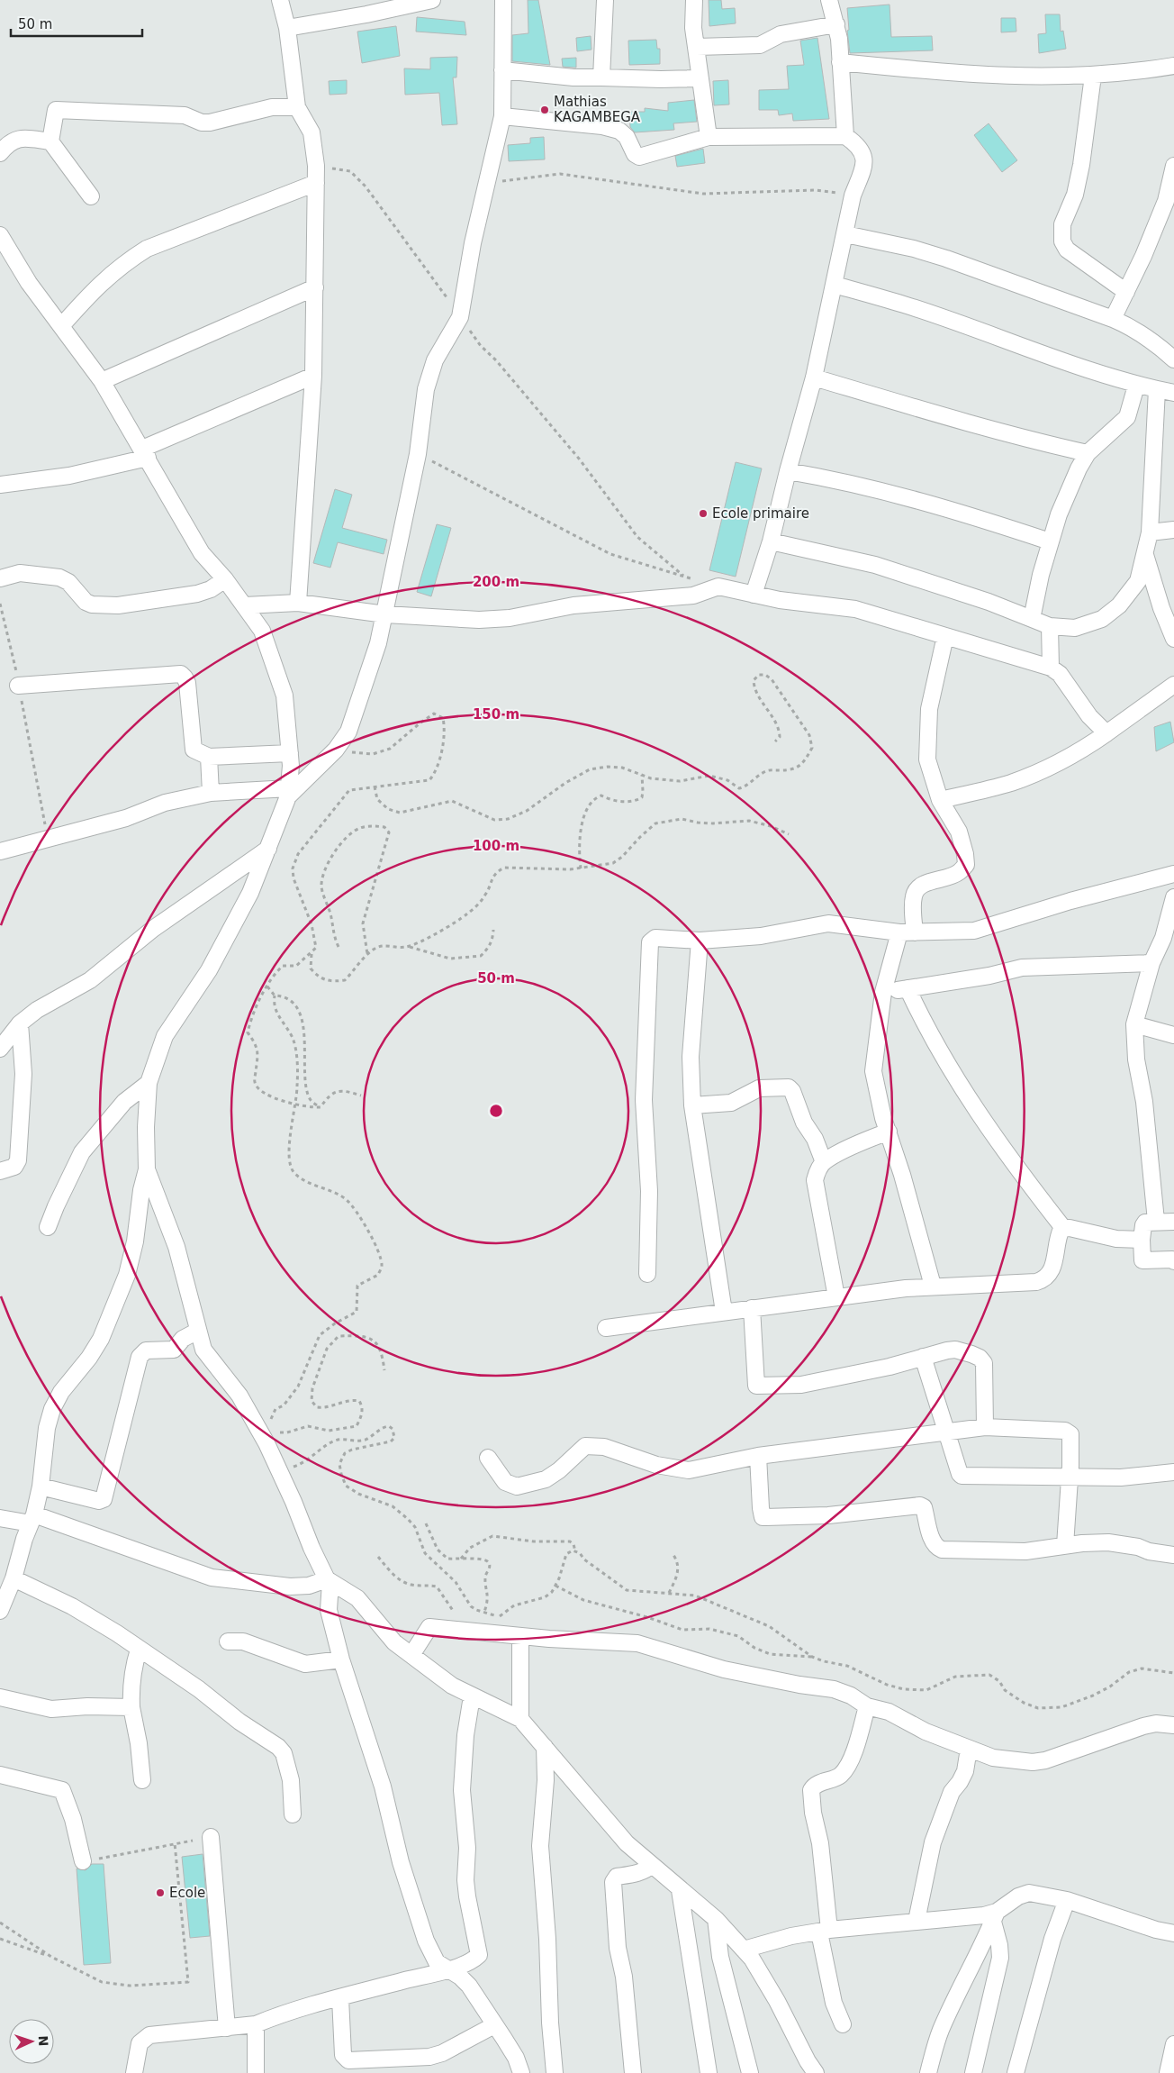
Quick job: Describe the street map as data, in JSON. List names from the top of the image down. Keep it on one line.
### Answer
{"places":["Mathias KAGAMBEGA","Ecole primaire","Ecole"],"scale_bar":"50 m","north":"right","rings":["200 m","150 m","100 m","50 m"]}
